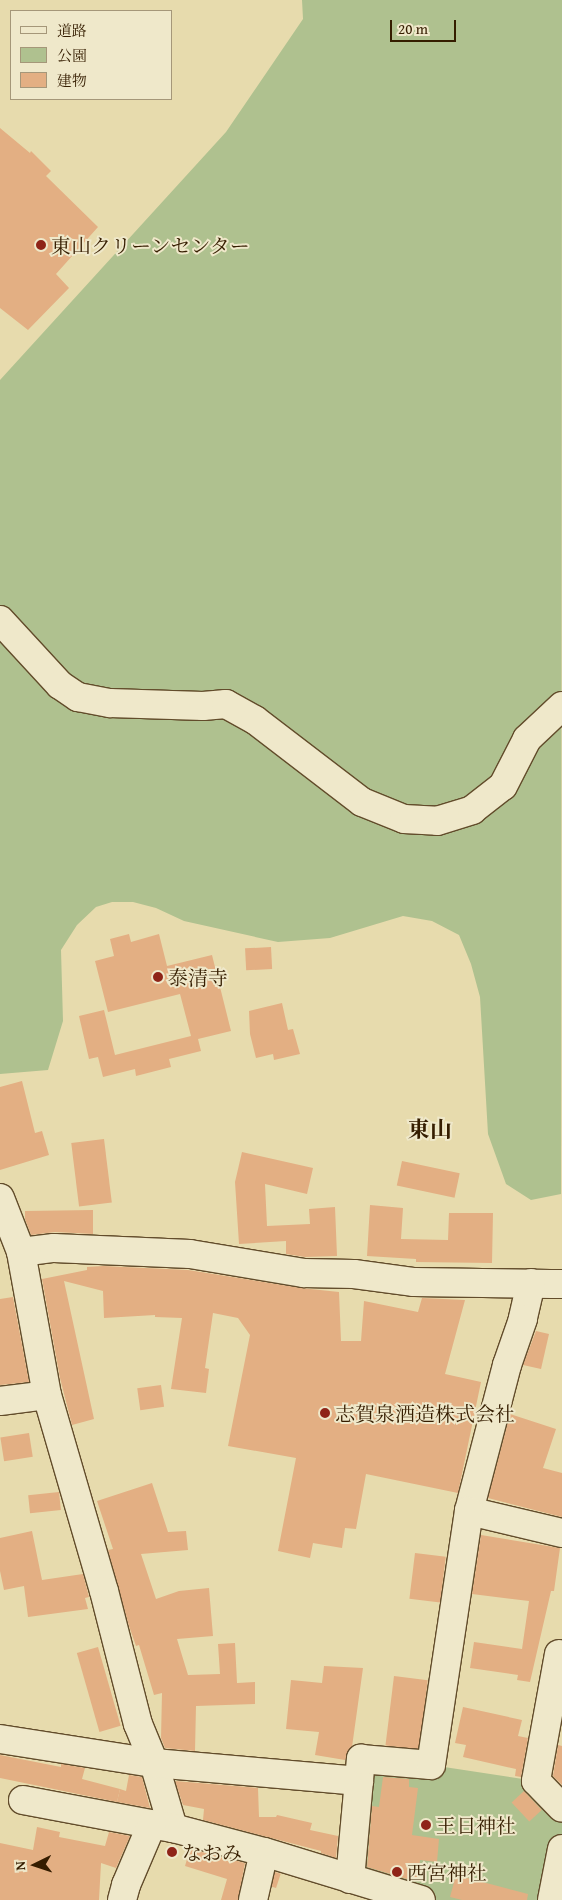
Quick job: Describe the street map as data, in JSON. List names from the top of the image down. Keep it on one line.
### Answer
{"districts":["東山"],"places":["東山クリーンセンター","泰清寺","志賀泉酒造株式会社","王日神社","なおみ","西宮神社"],"legend":["道路","公園","建物"],"scale_bar":"20 m","north":"left"}
